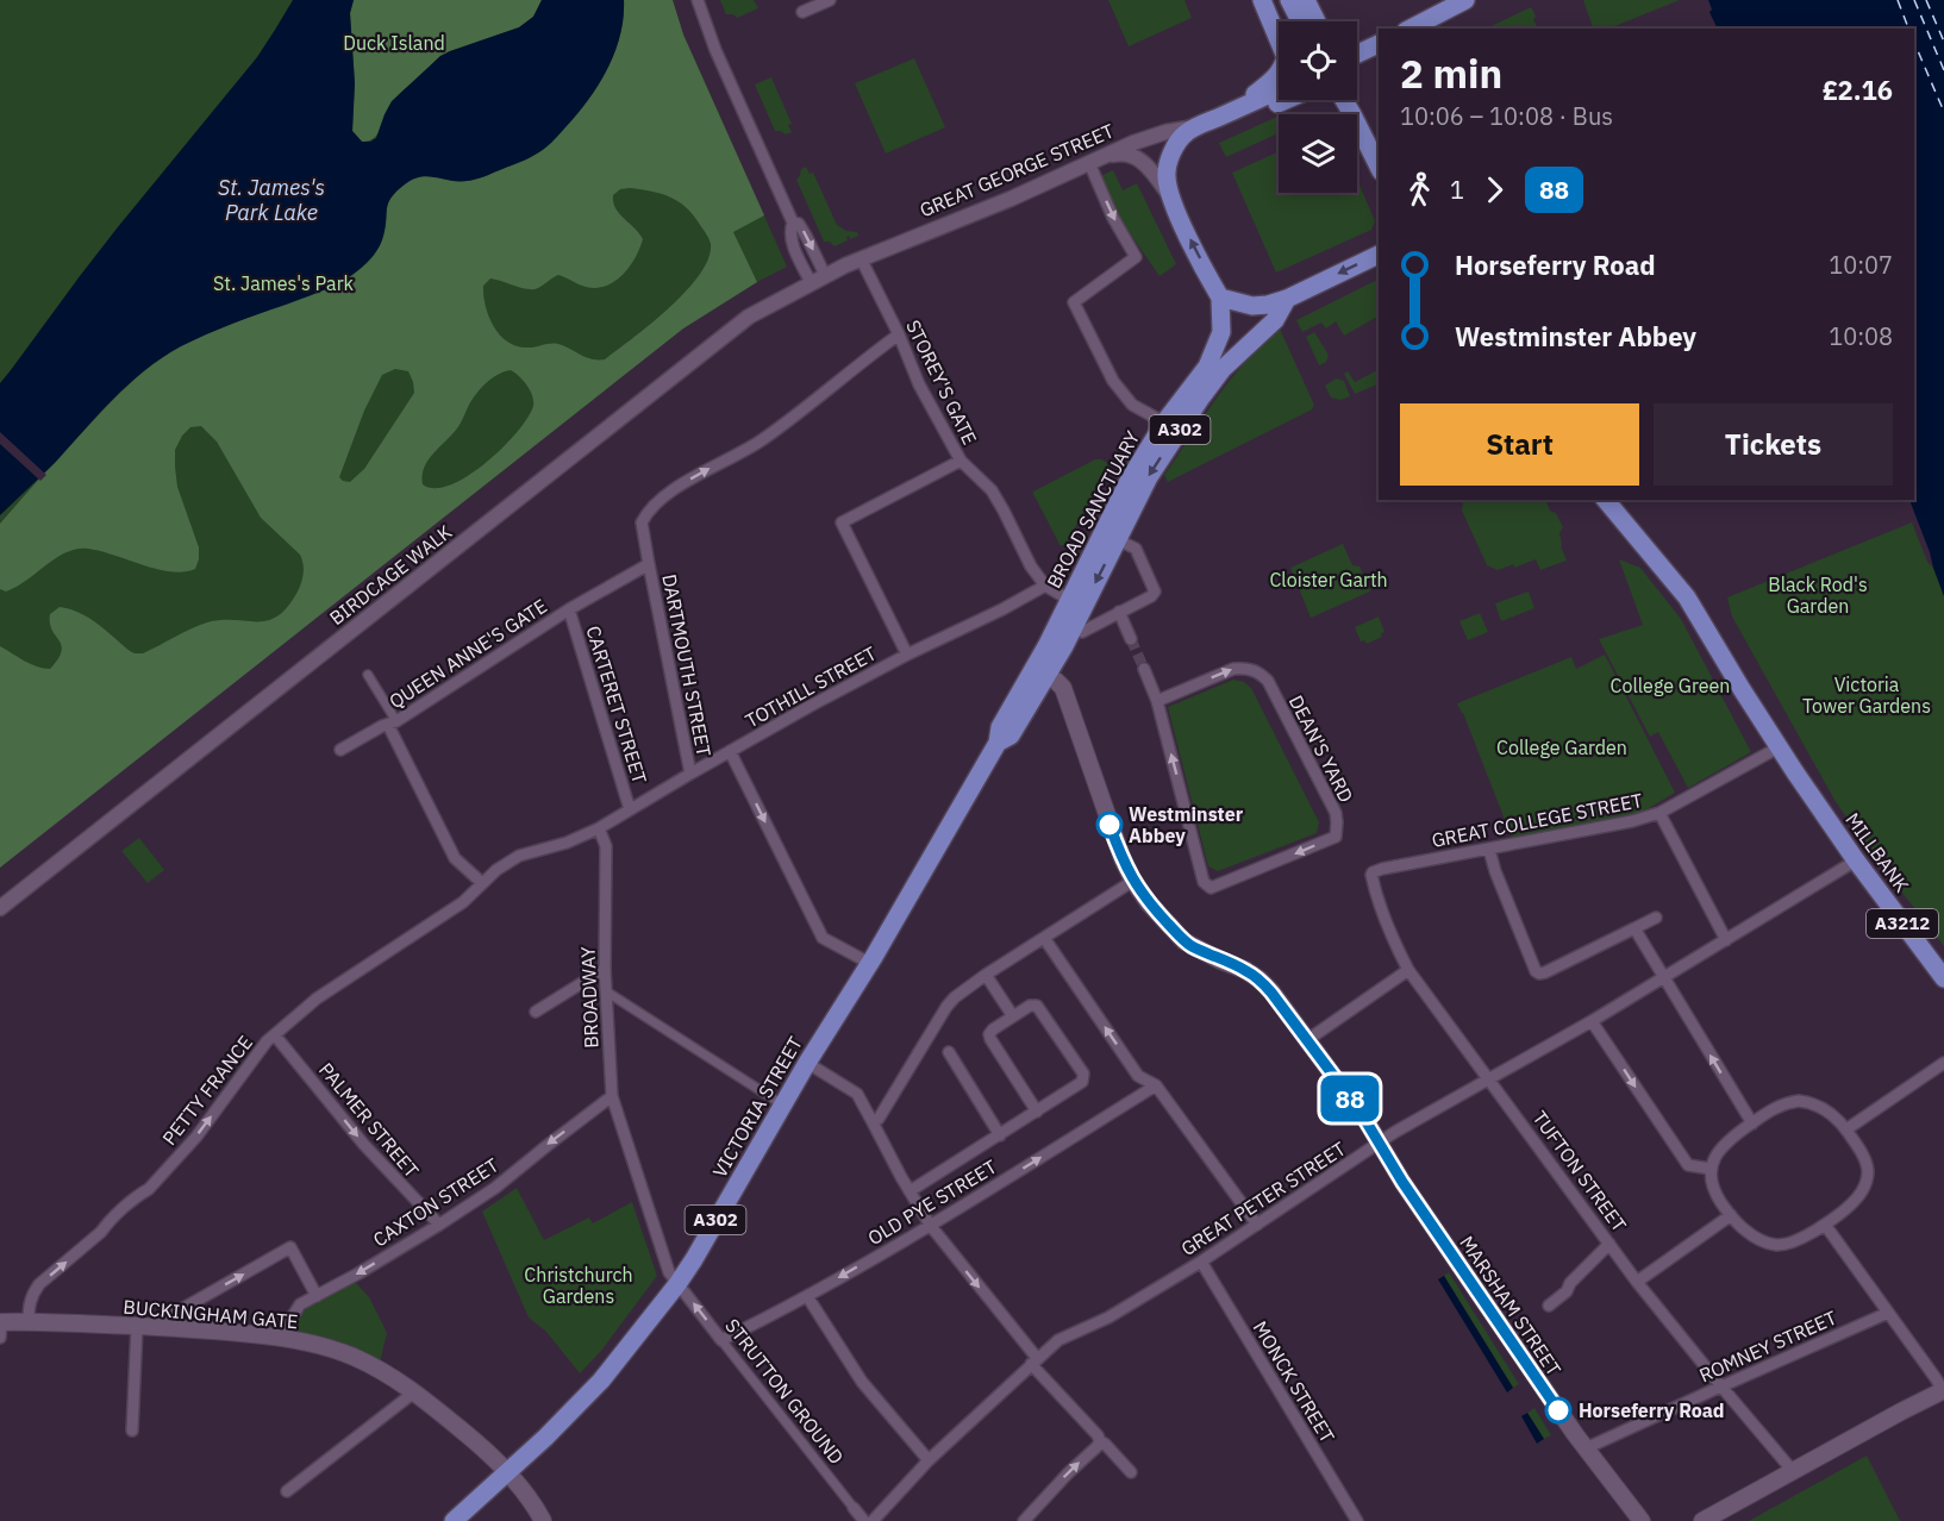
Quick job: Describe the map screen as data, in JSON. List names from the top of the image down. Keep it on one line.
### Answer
{"streets":{"main road":["GREAT GEORGE STREET","A302","BROAD SANCTUARY","MILLBANK","A3212","VICTORIA STREET","MARSHAM STREET","BUCKINGHAM GATE"],"street":["STOREY'S GATE","BIRDCAGE WALK","QUEEN ANNE'S GATE","DARTMOUTH STREET","TOTHILL STREET","CARTERET STREET","DEAN'S YARD","GREAT COLLEGE STREET","BROADWAY","PETTY FRANCE","PALMER STREET","TUFTON STREET","GREAT PETER STREET","CAXTON STREET","OLD PYE STREET","ROMNEY STREET","MONCK STREET","STRUTTON GROUND"]},"crossings":[["GREAT GEORGE STREET","STOREY'S GATE"],["GREAT GEORGE STREET","A302"],["GREAT GEORGE STREET","BIRDCAGE WALK"],["STOREY'S GATE","BROAD SANCTUARY"],["STOREY'S GATE","TOTHILL STREET"],["A302","BROAD SANCTUARY"],["BROAD SANCTUARY","VICTORIA STREET"],["BROAD SANCTUARY","MARSHAM STREET"],["QUEEN ANNE'S GATE","DARTMOUTH STREET"],["QUEEN ANNE'S GATE","CARTERET STREET"],["QUEEN ANNE'S GATE","PETTY FRANCE"],["DARTMOUTH STREET","TOTHILL STREET"],["TOTHILL STREET","CARTERET STREET"],["TOTHILL STREET","BROADWAY"],["GREAT COLLEGE STREET","MILLBANK"],["GREAT COLLEGE STREET","A3212"],["GREAT COLLEGE STREET","TUFTON STREET"],["MILLBANK","A3212"],["MILLBANK","GREAT PETER STREET"],["BROADWAY","VICTORIA STREET"],["BROADWAY","CAXTON STREET"],["BROADWAY","STRUTTON GROUND"],["PETTY FRANCE","PALMER STREET"],["PETTY FRANCE","BUCKINGHAM GATE"],["VICTORIA STREET","MARSHAM STREET"],["VICTORIA STREET","BUCKINGHAM GATE"],["VICTORIA STREET","STRUTTON GROUND"],["PALMER STREET","CAXTON STREET"],["TUFTON STREET","GREAT PETER STREET"],["TUFTON STREET","ROMNEY STREET"],["GREAT PETER STREET","MARSHAM STREET"],["GREAT PETER STREET","MONCK STREET"],["CAXTON STREET","BUCKINGHAM GATE"],["OLD PYE STREET","STRUTTON GROUND"],["MARSHAM STREET","ROMNEY STREET"]],"one_way":["PETTY FRANCE","PALMER STREET","CAXTON STREET"],"water":["St. James's Park Lake"],"parks":["Duck Island","St. James's Park","Cloister Garth","Black Rod's Garden","Victoria Tower Gardens","College Green","College Garden","Christchurch Gardens"],"places":["Westminster Abbey","Horseferry Road"],"lines":["bus line 88"],"page":{"on_map":"88","heading":["2 min","10:06 – 10:08 · Bus","£2.16"],"legs":["1","88"],"list":[{"name":"Horseferry Road","value":"10:07"},{"name":"Westminster Abbey","value":"10:08"}],"buttons":["Start","Tickets"]}}
